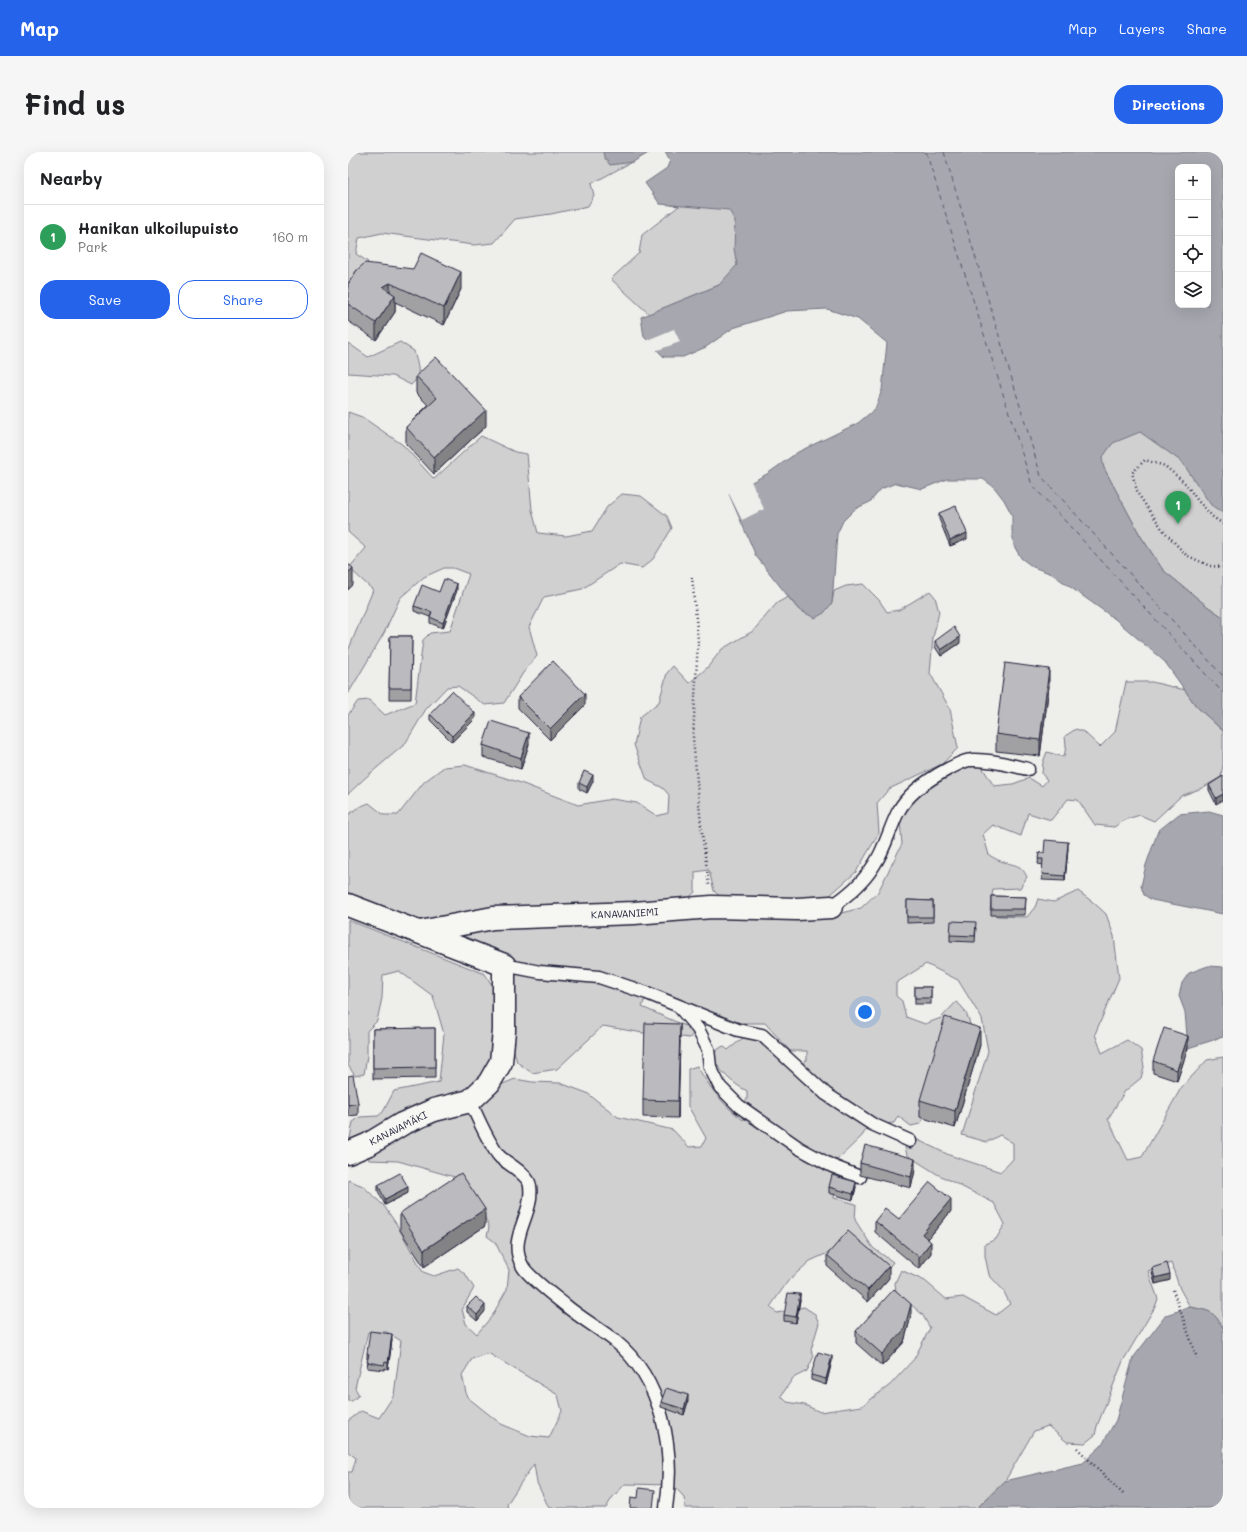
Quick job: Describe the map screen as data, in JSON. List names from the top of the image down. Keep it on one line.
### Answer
{"streets":{"street":["KANAVANIEMI","KANAVAMÄKI"]},"page":{"header":"Map","nav":["Map","Layers","Share"],"buttons":["Directions",["Save","Share"]],"title":"Find us","heading":"Nearby","map_buttons":["+","−"],"list":[{"mark":"1","name":"Hanikan ulkoilupuisto","note":"Park","value":"160 m"}],"pins":"1"}}
